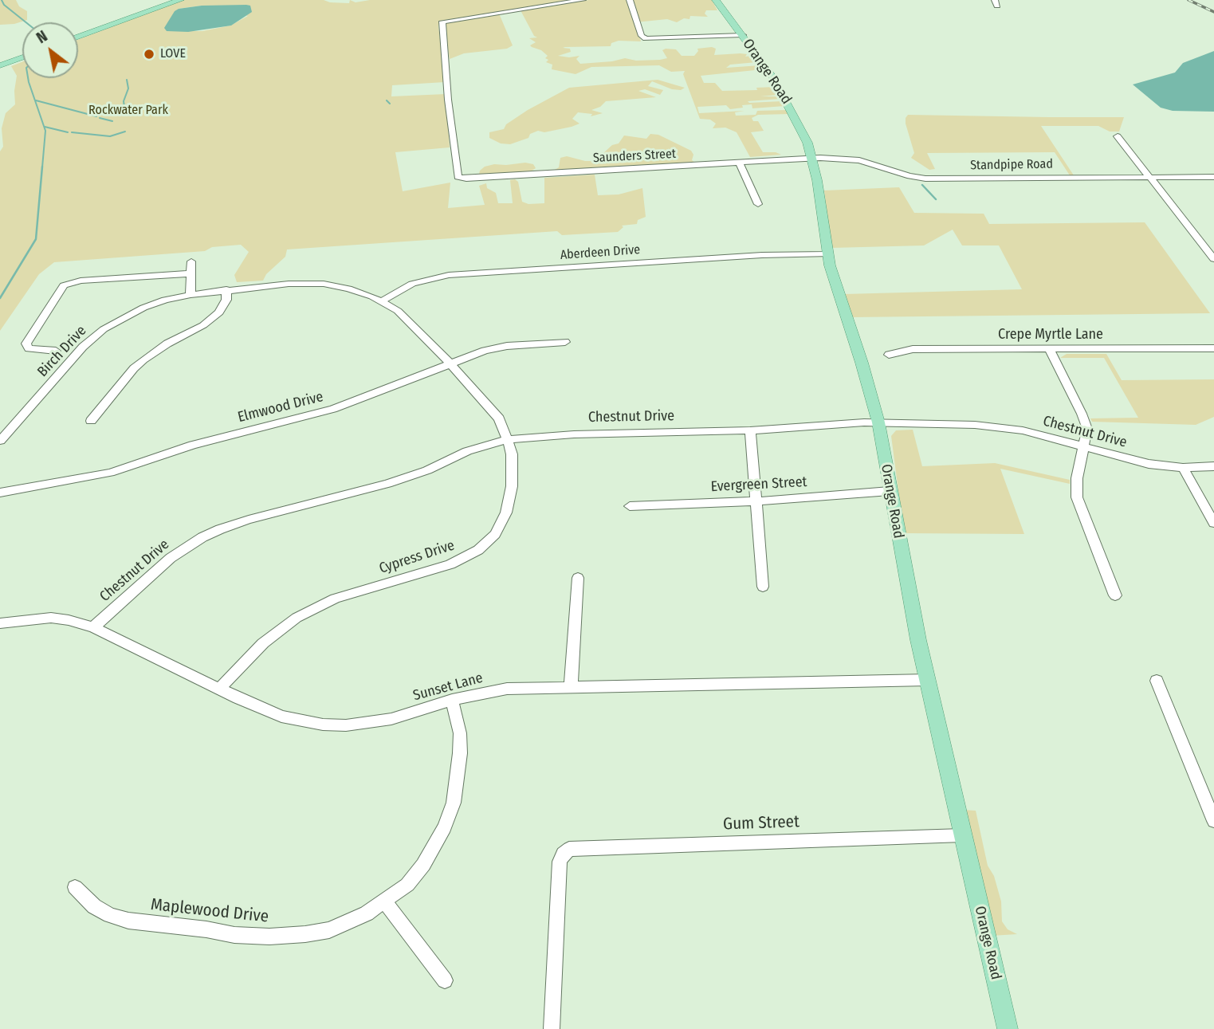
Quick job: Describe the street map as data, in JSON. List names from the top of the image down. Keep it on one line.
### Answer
{"streets":{"main road":["Orange Road"],"street":["Saunders Street","Standpipe Road","Aberdeen Drive","Crepe Myrtle Lane","Birch Drive","Elmwood Drive","Chestnut Drive","Evergreen Street","Cypress Drive","Sunset Lane","Gum Street","Maplewood Drive"]},"crossings":[["Orange Road","Saunders Street"],["Orange Road","Standpipe Road"],["Orange Road","Aberdeen Drive"],["Orange Road","Chestnut Drive"],["Orange Road","Evergreen Street"],["Orange Road","Sunset Lane"],["Orange Road","Gum Street"],["Saunders Street","Standpipe Road"],["Aberdeen Drive","Birch Drive"],["Aberdeen Drive","Cypress Drive"],["Birch Drive","Cypress Drive"],["Elmwood Drive","Cypress Drive"],["Chestnut Drive","Cypress Drive"],["Chestnut Drive","Sunset Lane"],["Cypress Drive","Sunset Lane"],["Sunset Lane","Maplewood Drive"]],"parks":["Rockwater Park"],"places":["LOVE"],"north":"top left"}
